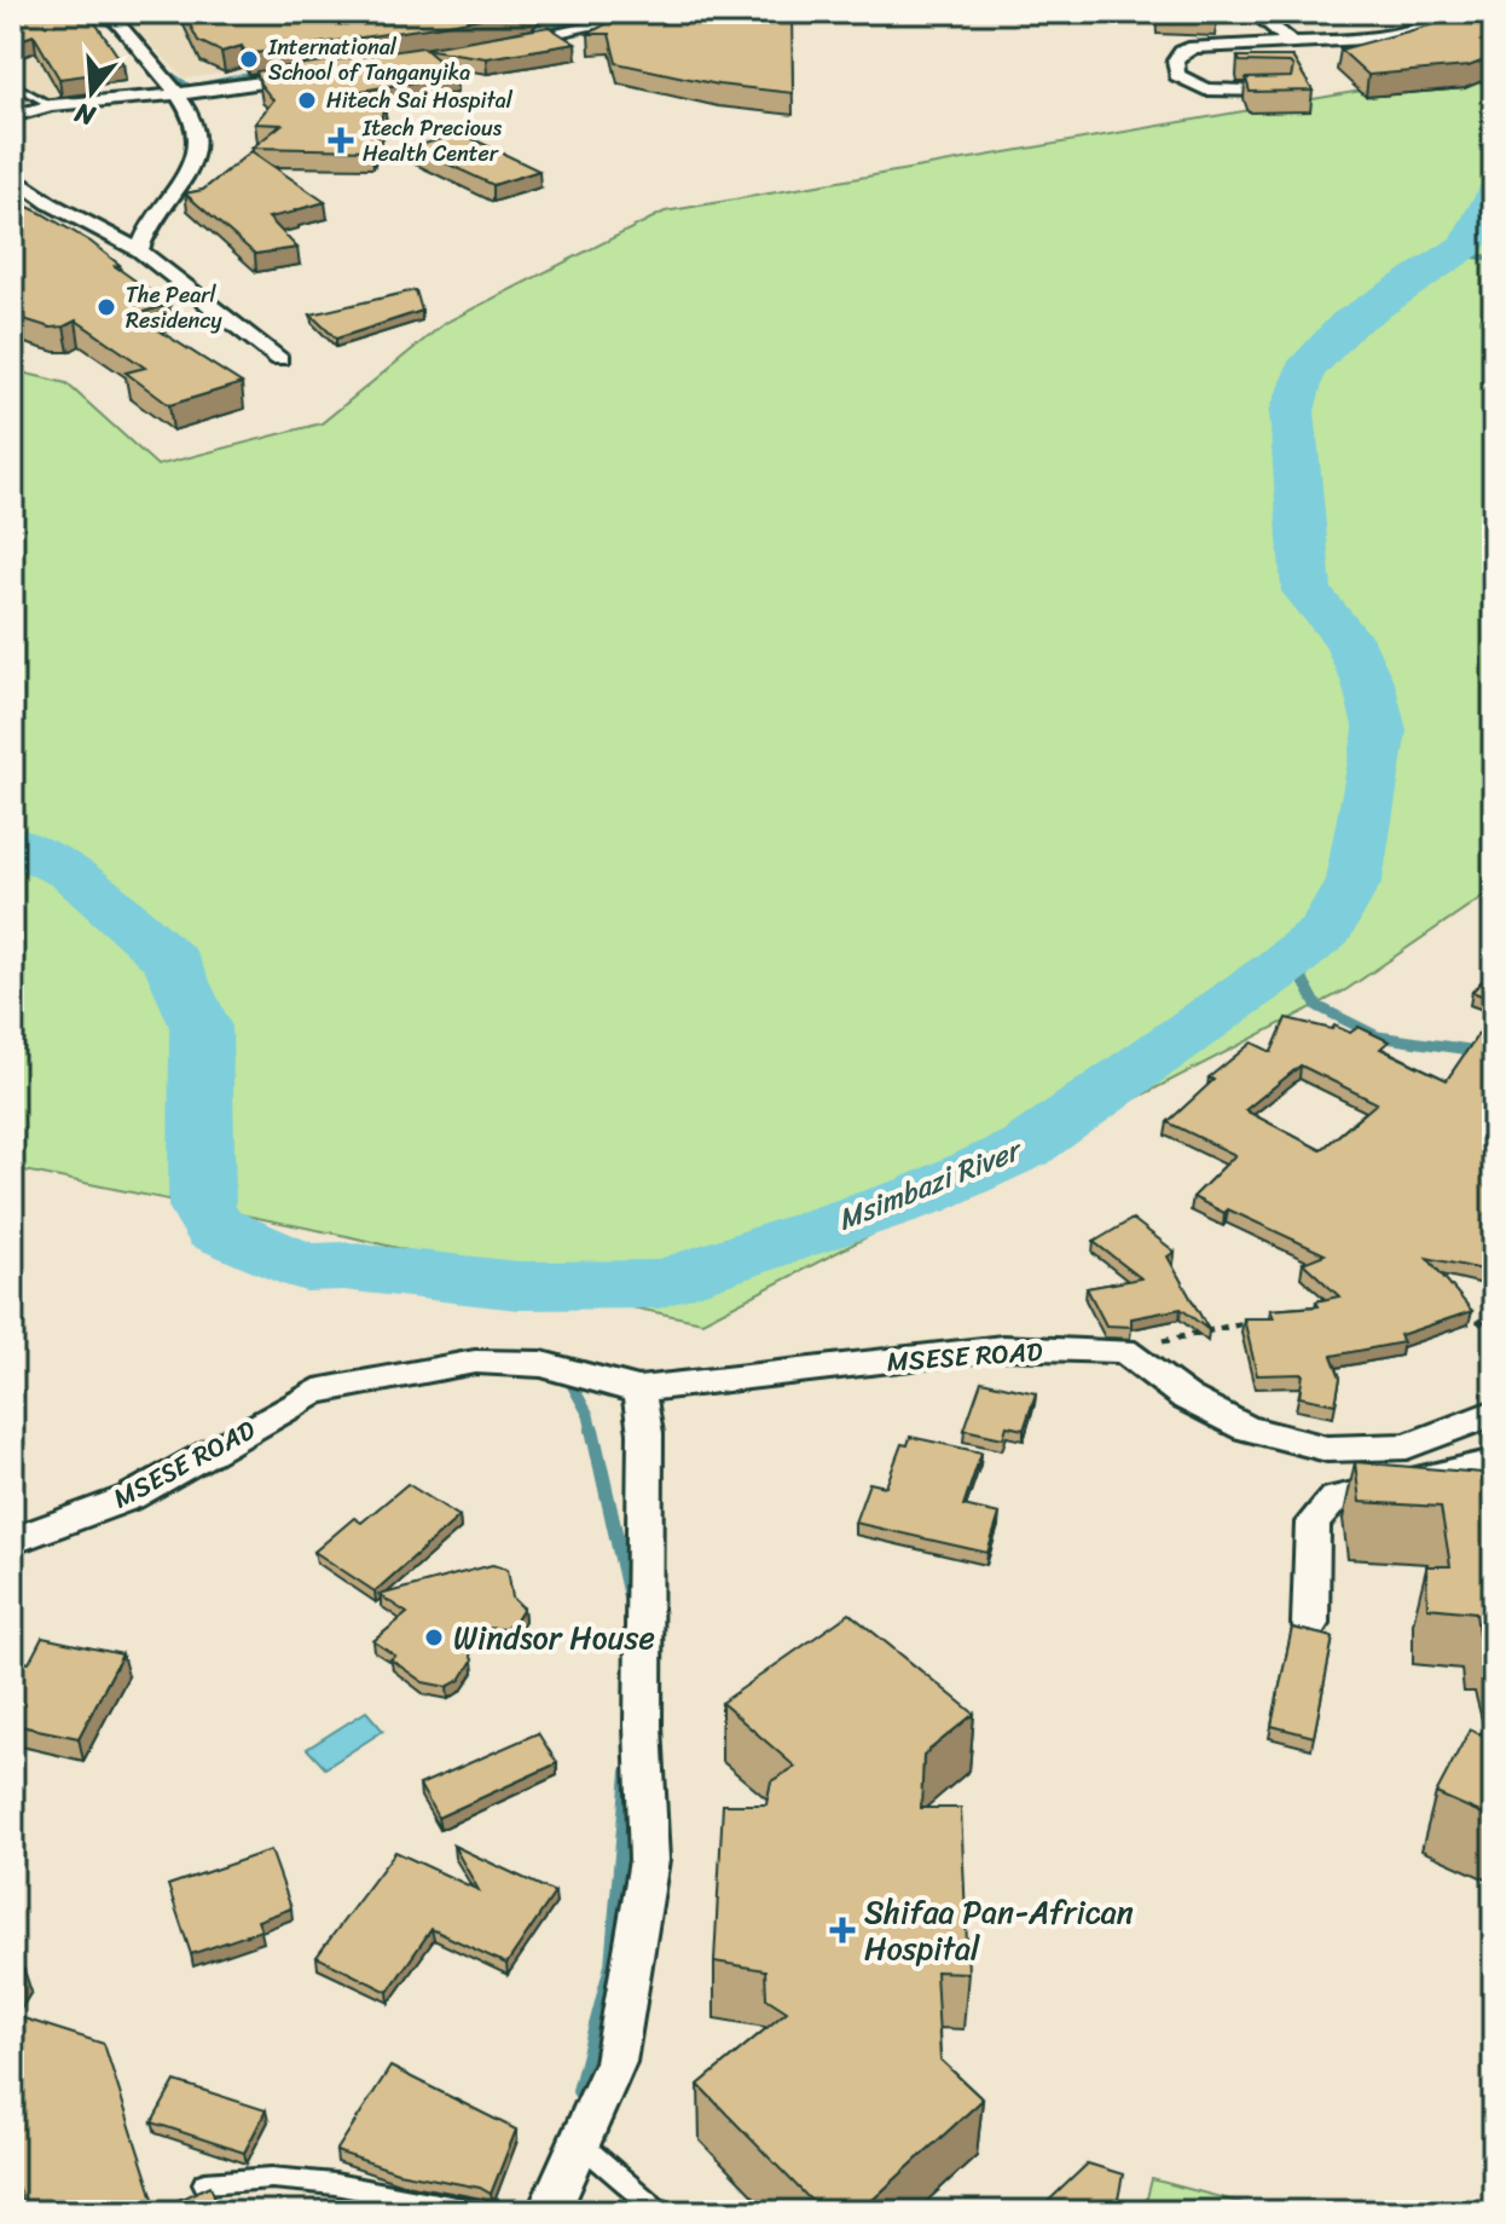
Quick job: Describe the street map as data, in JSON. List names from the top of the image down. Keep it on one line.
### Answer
{"streets":{"street":["MSESE ROAD"]},"water":["Msimbazi River"],"places":{"other":["International School of Tanganyika","Hitech Sai Hospital","The Pearl Residency","Windsor House"],"health":["Itech Precious Health Center","Shifaa Pan-African Hospital"]},"north":"bottom"}
